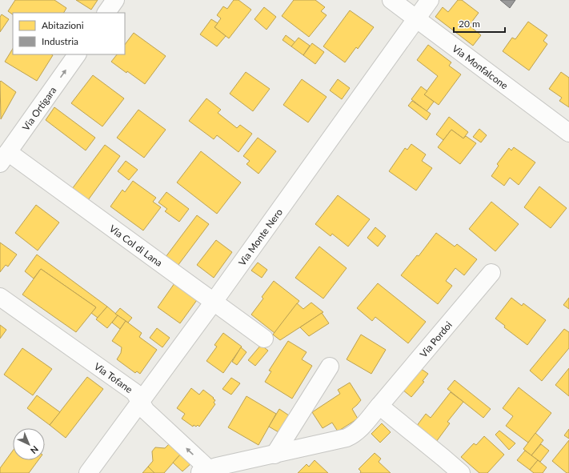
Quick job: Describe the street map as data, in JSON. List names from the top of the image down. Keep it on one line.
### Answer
{"streets":{"street":["Via Monfalcone","Via Ortigara","Via Monte Nero","Via Col di Lana","Via Pordoi","Via Tofane"]},"crossings":[["Via Monfalcone","Via Monte Nero"],["Via Ortigara","Via Col di Lana"],["Via Monte Nero","Via Col di Lana"],["Via Monte Nero","Via Tofane"],["Via Pordoi","Via Tofane"]],"one_way":["Via Ortigara","Via Tofane"],"legend":["Abitazioni","Industria"],"scale_bar":"20 m","north":"bottom right"}
